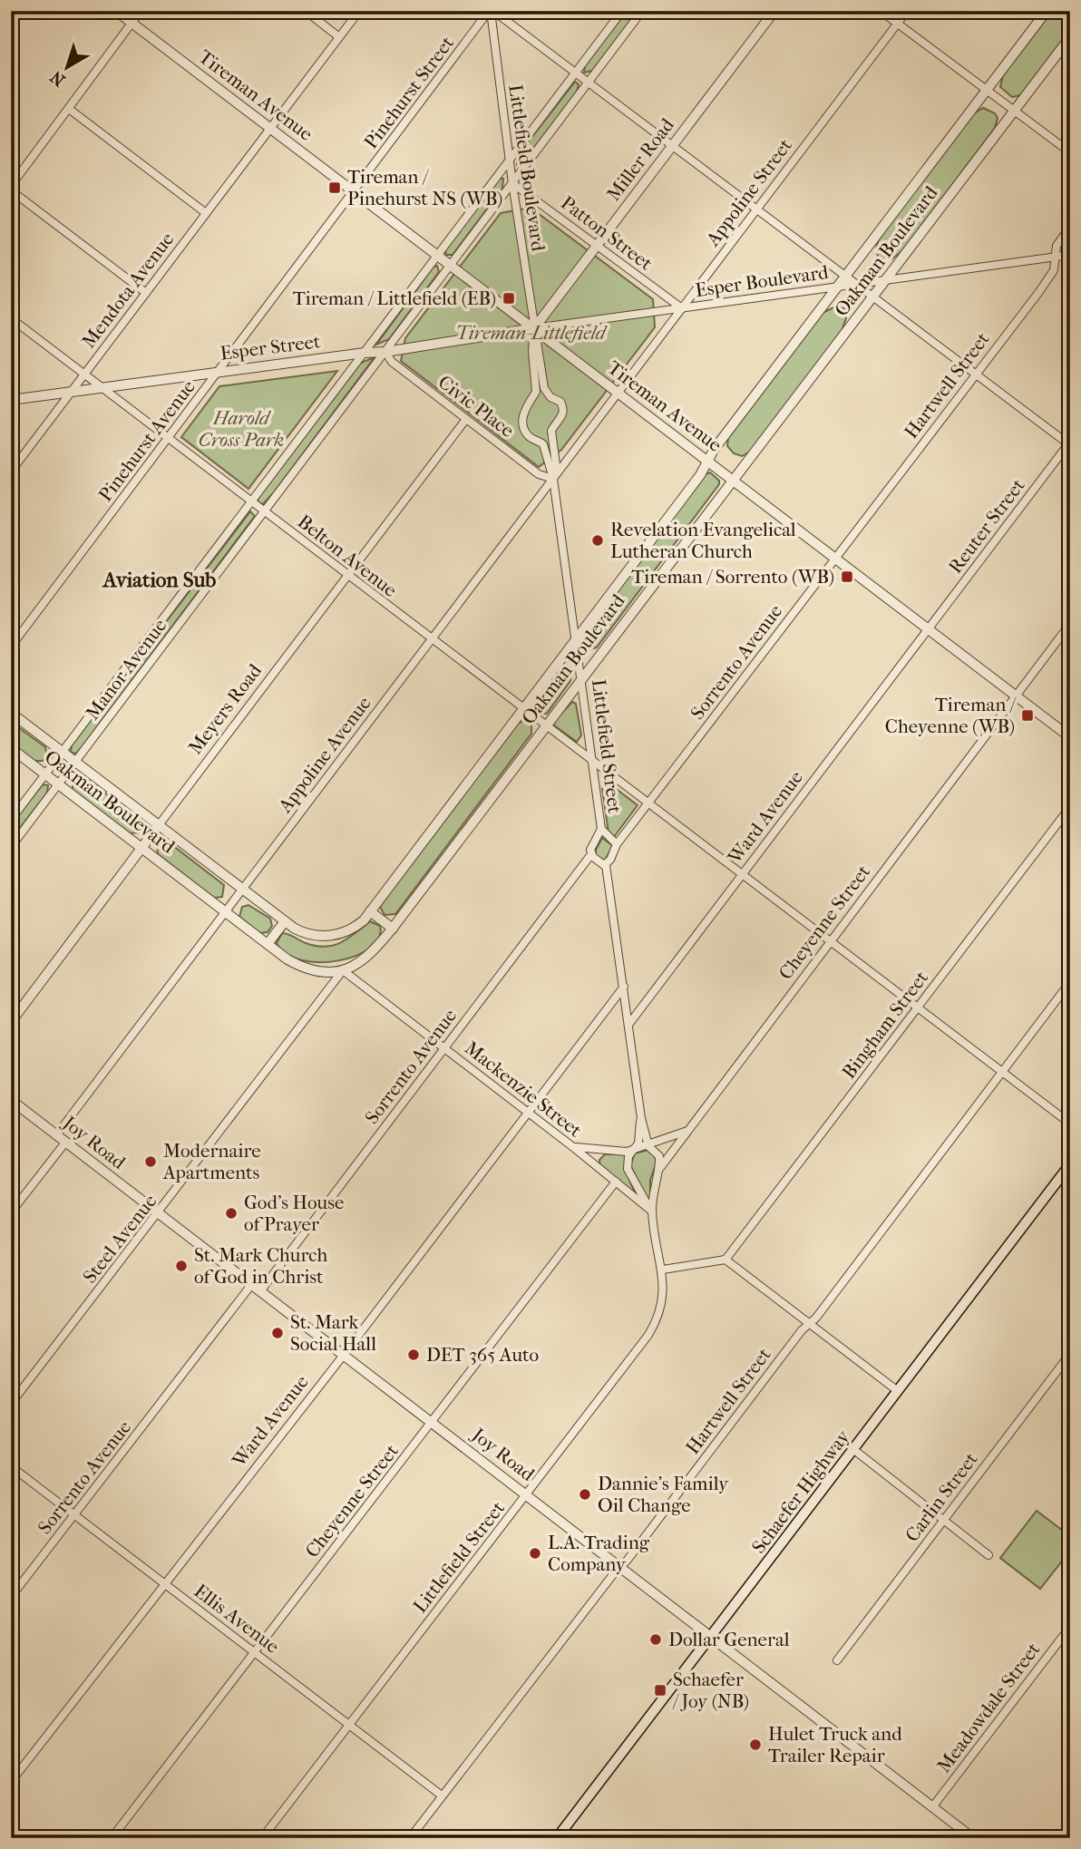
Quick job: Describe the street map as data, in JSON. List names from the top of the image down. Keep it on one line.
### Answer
{"streets":{"main road":["Schaefer Highway"],"street":["Pinehurst Street","Tireman Avenue","Miller Road","Littlefield Boulevard","Appoline Street","Patton Street","Oakman Boulevard","Esper Boulevard","Mendota Avenue","Esper Street","Hartwell Street","Civic Place","Pinehurst Avenue","Reuter Street","Belton Avenue","Sorrento Avenue","Manor Avenue","Meyers Road","Littlefield Street","Appoline Avenue","Ward Avenue","Cheyenne Street","Bingham Street","Mackenzie Street","Joy Road","Steel Avenue","Carlin Street","Ellis Avenue","Meadowdale Street"]},"crossings":[["Pinehurst Street","Tireman Avenue"],["Pinehurst Street","Littlefield Boulevard"],["Pinehurst Street","Pinehurst Avenue"],["Tireman Avenue","Miller Road"],["Tireman Avenue","Littlefield Boulevard"],["Tireman Avenue","Appoline Street"],["Tireman Avenue","Oakman Boulevard"],["Tireman Avenue","Esper Boulevard"],["Tireman Avenue","Mendota Avenue"],["Tireman Avenue","Esper Street"],["Tireman Avenue","Hartwell Street"],["Tireman Avenue","Pinehurst Avenue"],["Tireman Avenue","Reuter Street"],["Tireman Avenue","Sorrento Avenue"],["Tireman Avenue","Manor Avenue"],["Tireman Avenue","Littlefield Street"],["Tireman Avenue","Appoline Avenue"],["Tireman Avenue","Ward Avenue"],["Tireman Avenue","Cheyenne Street"],["Miller Road","Littlefield Boulevard"],["Miller Road","Patton Street"],["Miller Road","Esper Boulevard"],["Miller Road","Esper Street"],["Miller Road","Littlefield Street"],["Littlefield Boulevard","Patton Street"],["Littlefield Boulevard","Esper Boulevard"],["Littlefield Boulevard","Esper Street"],["Littlefield Boulevard","Manor Avenue"],["Littlefield Boulevard","Littlefield Street"],["Appoline Street","Patton Street"],["Appoline Street","Esper Boulevard"],["Appoline Street","Appoline Avenue"],["Patton Street","Esper Boulevard"],["Patton Street","Manor Avenue"],["Oakman Boulevard","Esper Boulevard"],["Oakman Boulevard","Belton Avenue"],["Oakman Boulevard","Manor Avenue"],["Oakman Boulevard","Meyers Road"],["Oakman Boulevard","Littlefield Street"],["Oakman Boulevard","Appoline Avenue"],["Oakman Boulevard","Mackenzie Street"],["Oakman Boulevard","Steel Avenue"],["Esper Boulevard","Esper Street"],["Esper Boulevard","Hartwell Street"],["Esper Boulevard","Littlefield Street"],["Mendota Avenue","Esper Street"],["Mendota Avenue","Belton Avenue"],["Esper Street","Civic Place"],["Esper Street","Pinehurst Avenue"],["Esper Street","Belton Avenue"],["Esper Street","Manor Avenue"],["Esper Street","Littlefield Street"],["Hartwell Street","Sorrento Avenue"],["Hartwell Street","Joy Road"],["Hartwell Street","Ellis Avenue"],["Civic Place","Manor Avenue"],["Civic Place","Meyers Road"],["Civic Place","Littlefield Street"],["Civic Place","Appoline Avenue"],["Pinehurst Avenue","Belton Avenue"],["Reuter Street","Ward Avenue"],["Belton Avenue","Sorrento Avenue"],["Belton Avenue","Manor Avenue"],["Belton Avenue","Meyers Road"],["Belton Avenue","Littlefield Street"],["Belton Avenue","Appoline Avenue"],["Sorrento Avenue","Littlefield Street"],["Sorrento Avenue","Mackenzie Street"],["Sorrento Avenue","Joy Road"],["Sorrento Avenue","Ellis Avenue"],["Littlefield Street","Appoline Avenue"],["Littlefield Street","Ward Avenue"],["Littlefield Street","Cheyenne Street"],["Littlefield Street","Mackenzie Street"],["Littlefield Street","Joy Road"],["Littlefield Street","Ellis Avenue"],["Appoline Avenue","Joy Road"],["Ward Avenue","Mackenzie Street"],["Ward Avenue","Joy Road"],["Ward Avenue","Ellis Avenue"],["Cheyenne Street","Mackenzie Street"],["Cheyenne Street","Joy Road"],["Cheyenne Street","Ellis Avenue"],["Mackenzie Street","Steel Avenue"],["Joy Road","Steel Avenue"],["Joy Road","Schaefer Highway"],["Joy Road","Meadowdale Street"]],"districts":["Aviation Sub"],"parks":["Tireman-Littlefield","Harold Cross Park"],"places":{"transit":["Tireman / Pinehurst NS (WB)","Tireman / Littlefield (EB)","Tireman / Sorrento (WB)","Tireman / Cheyenne (WB)","Schaefer / Joy (NB)"],"other":["Revelation Evangelical Lutheran Church","Modernaire Apartments","God's House of Prayer","St. Mark Church of God in Christ","St. Mark Social Hall","DET 365 Auto","Dannie's Family Oil Change","L.A. Trading Company","Dollar General","Hulet Truck and Trailer Repair"]},"north":"bottom left"}
